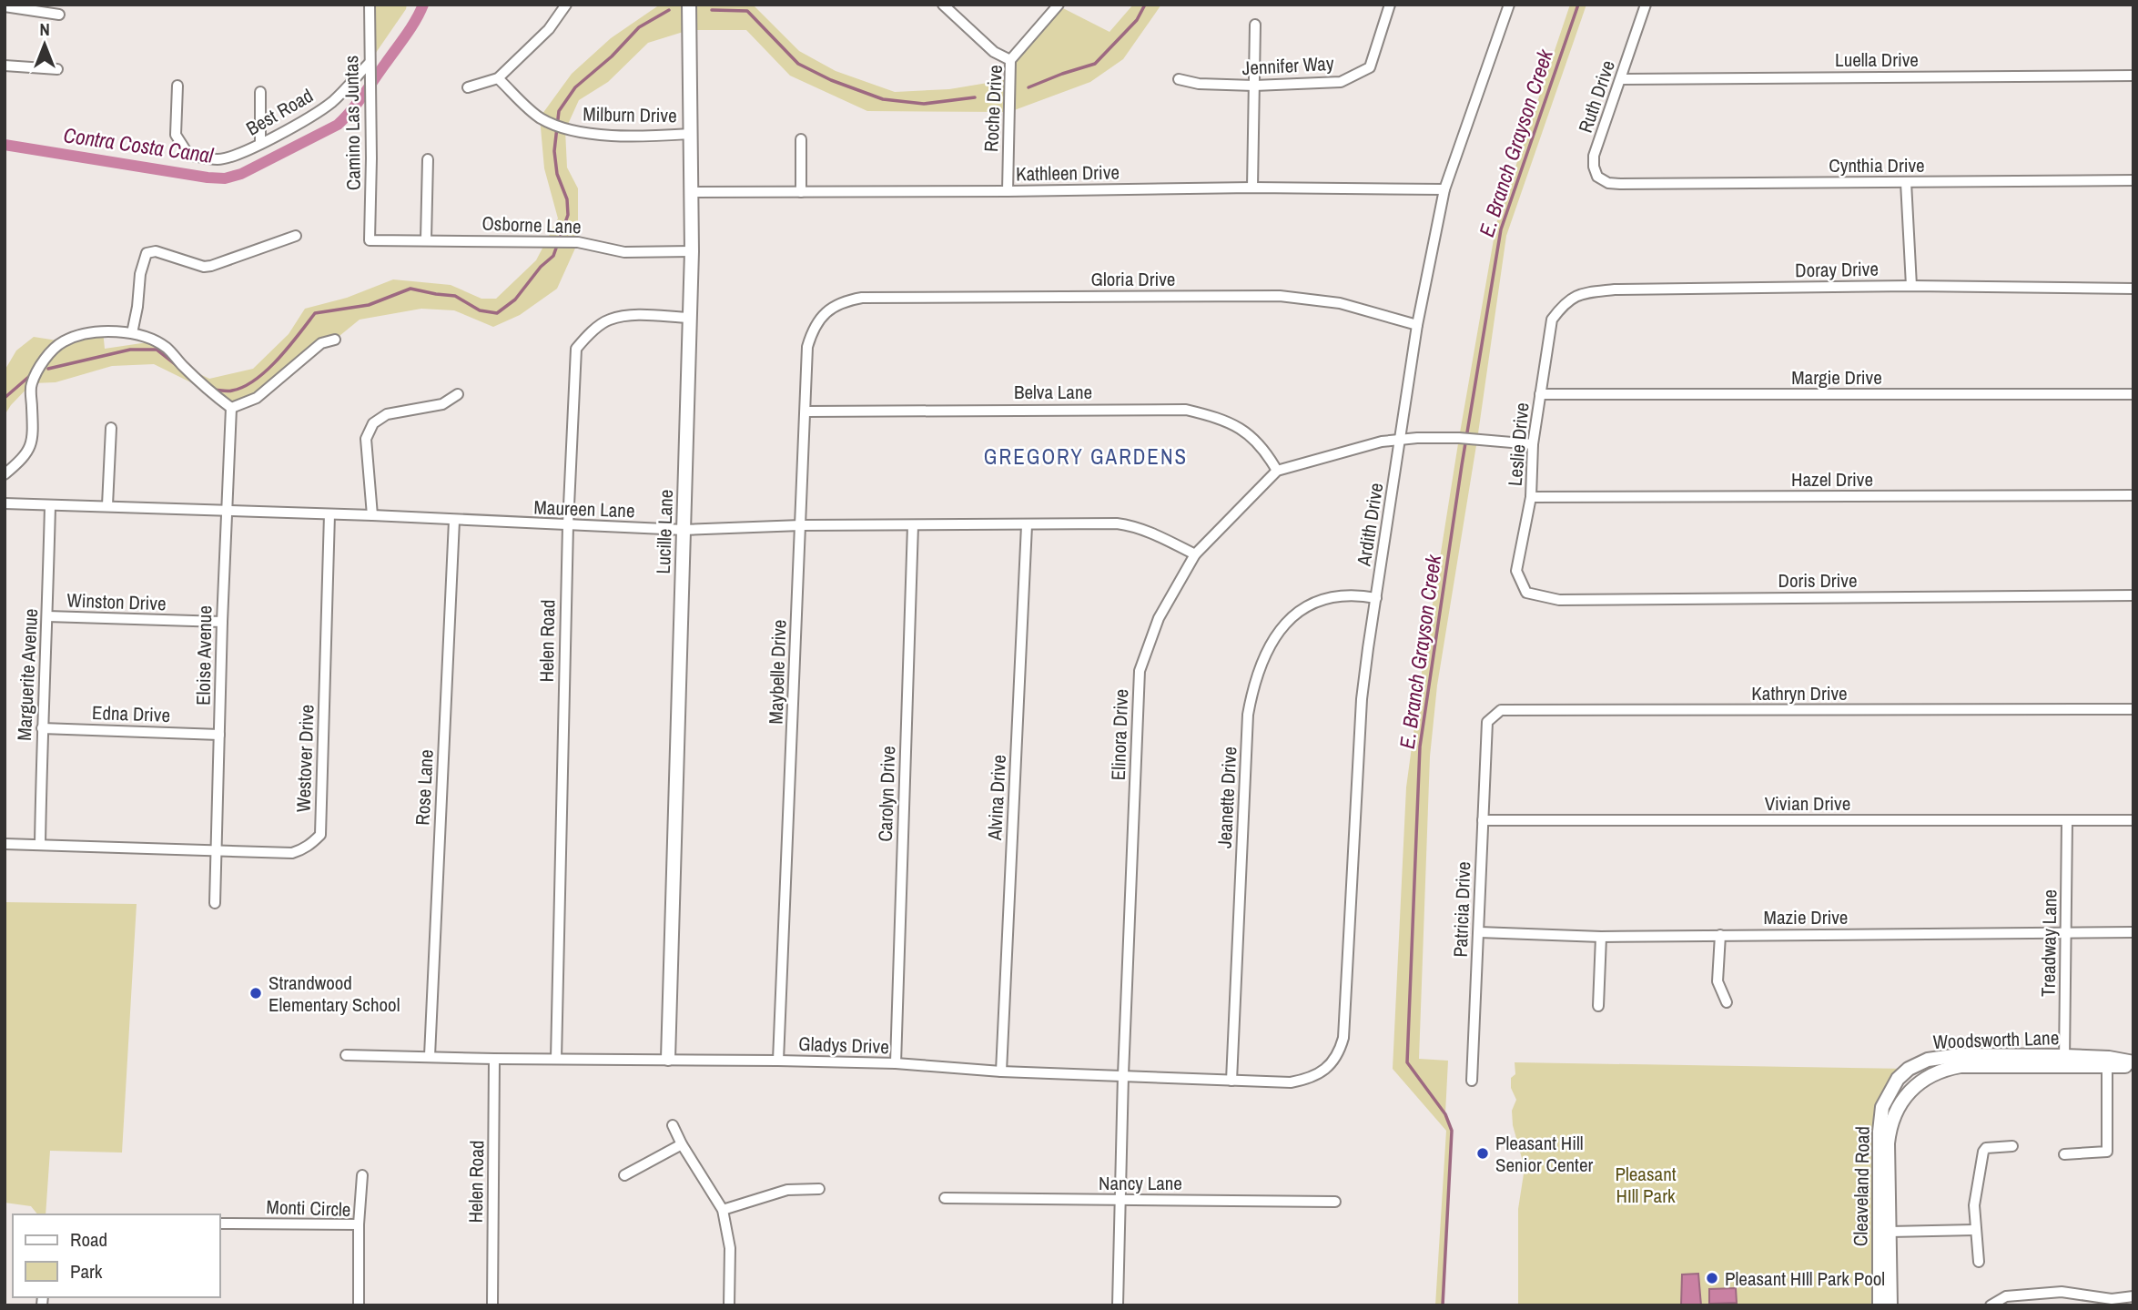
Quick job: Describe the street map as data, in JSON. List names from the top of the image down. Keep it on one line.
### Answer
{"streets":{"street":["Luella Drive","Jennifer Way","Ruth Drive","Roche Drive","Best Road","Milburn Drive","Camino Las Juntas","Cynthia Drive","Kathleen Drive","Osborne Lane","Doray Drive","Gloria Drive","Margie Drive","Belva Lane","Leslie Drive","Hazel Drive","Maureen Lane","Ardith Drive","Lucille Lane","Doris Drive","Winston Drive","Helen Road","Eloise Avenue","Maybelle Drive","Marguerite Avenue","Kathryn Drive","Edna Drive","Elinora Drive","Westover Drive","Rose Lane","Carolyn Drive","Alvina Drive","Jeanette Drive","Vivian Drive","Patricia Drive","Mazie Drive","Treadway Lane","Woodsworth Lane","Gladys Drive","Nancy Lane","Cleaveland Road","Monti Circle"]},"crossings":[["Luella Drive","Ruth Drive"],["Ruth Drive","Cynthia Drive"],["Roche Drive","Kathleen Drive"],["Best Road","Camino Las Juntas"],["Milburn Drive","Lucille Lane"],["Camino Las Juntas","Osborne Lane"],["Kathleen Drive","Ardith Drive"],["Kathleen Drive","Lucille Lane"],["Osborne Lane","Lucille Lane"],["Doray Drive","Leslie Drive"],["Gloria Drive","Ardith Drive"],["Gloria Drive","Maybelle Drive"],["Margie Drive","Leslie Drive"],["Belva Lane","Maybelle Drive"],["Belva Lane","Elinora Drive"],["Leslie Drive","Hazel Drive"],["Leslie Drive","Doris Drive"],["Maureen Lane","Lucille Lane"],["Maureen Lane","Helen Road"],["Maureen Lane","Eloise Avenue"],["Maureen Lane","Maybelle Drive"],["Maureen Lane","Marguerite Avenue"],["Maureen Lane","Elinora Drive"],["Maureen Lane","Westover Drive"],["Maureen Lane","Rose Lane"],["Maureen Lane","Carolyn Drive"],["Maureen Lane","Alvina Drive"],["Ardith Drive","Jeanette Drive"],["Ardith Drive","Gladys Drive"],["Lucille Lane","Helen Road"],["Lucille Lane","Gladys Drive"],["Winston Drive","Eloise Avenue"],["Winston Drive","Marguerite Avenue"],["Helen Road","Gladys Drive"],["Eloise Avenue","Edna Drive"],["Eloise Avenue","Westover Drive"],["Maybelle Drive","Gladys Drive"],["Marguerite Avenue","Edna Drive"],["Marguerite Avenue","Westover Drive"],["Kathryn Drive","Patricia Drive"],["Elinora Drive","Gladys Drive"],["Elinora Drive","Nancy Lane"],["Rose Lane","Gladys Drive"],["Carolyn Drive","Gladys Drive"],["Alvina Drive","Gladys Drive"],["Jeanette Drive","Gladys Drive"],["Vivian Drive","Patricia Drive"],["Vivian Drive","Treadway Lane"],["Patricia Drive","Mazie Drive"],["Mazie Drive","Treadway Lane"],["Treadway Lane","Woodsworth Lane"],["Woodsworth Lane","Cleaveland Road"]],"districts":["GREGORY GARDENS"],"water":["E. Branch Grayson Creek","Contra Costa Canal"],"parks":["Pleasant HIll Park"],"places":["Strandwood Elementary School","Pleasant Hill Senior Center","Pleasant HIll Park Pool"],"legend":["Road","Park"],"north":"top"}
